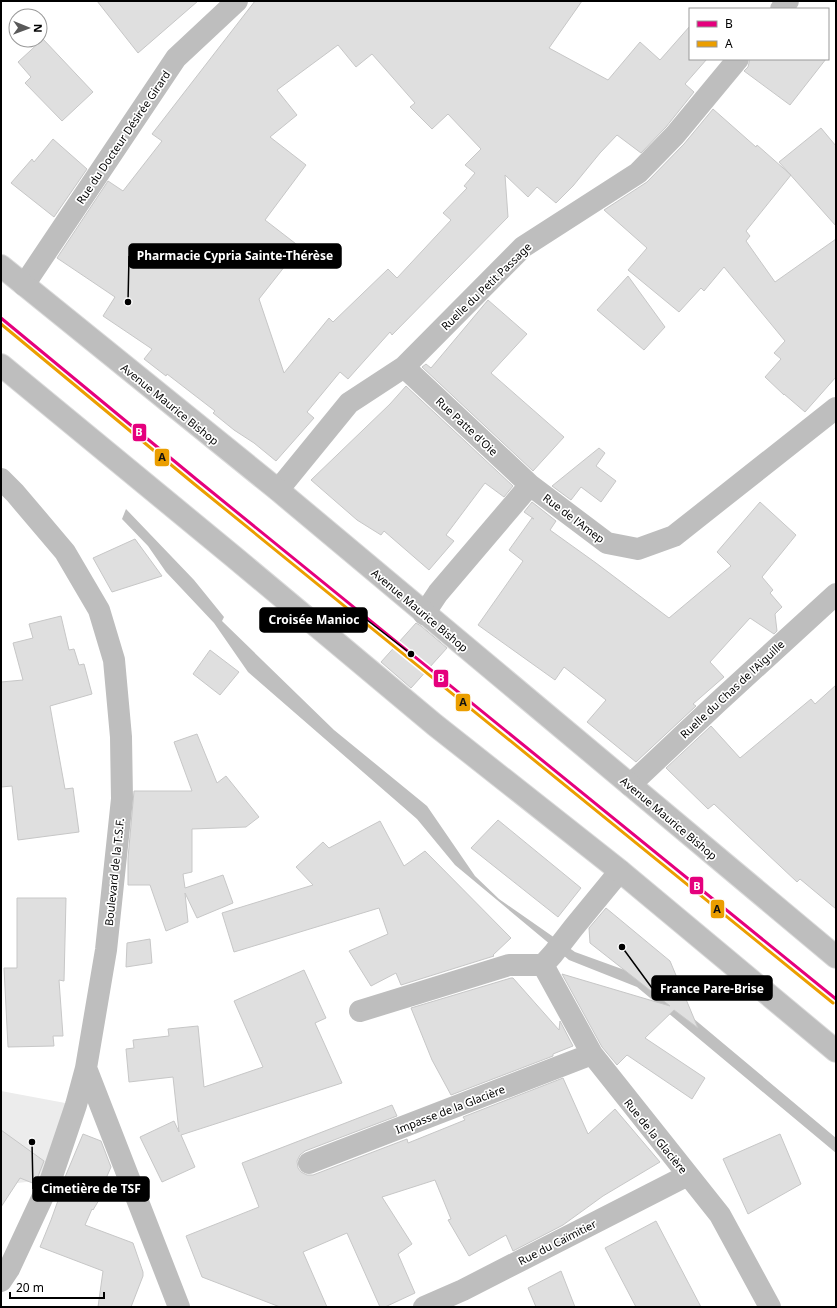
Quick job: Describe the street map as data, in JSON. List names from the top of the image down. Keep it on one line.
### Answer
{"streets":{"street":["Rue du Docteur Désirée Girard","Ruelle du Petit Passage","Avenue Maurice Bishop","Rue Patte d'Oie","Rue de l'Amep","Ruelle du Chas de l'Aiguille","Boulevard de la T.S.F.","Impasse de la Glacière","Rue de la Glacière","Rue du Caïmitier"]},"crossings":[["Rue du Docteur Désirée Girard","Avenue Maurice Bishop"],["Ruelle du Petit Passage","Avenue Maurice Bishop"],["Ruelle du Petit Passage","Rue Patte d'Oie"],["Avenue Maurice Bishop","Ruelle du Chas de l'Aiguille"],["Rue Patte d'Oie","Rue de l'Amep"],["Impasse de la Glacière","Rue de la Glacière"],["Rue de la Glacière","Rue du Caïmitier"]],"places":["Pharmacie Cypria Sainte-Thérèse","Croisée Manioc","France Pare-Brise","Cimetière de TSF"],"lines":["transit line B","transit line A"],"legend":["B","A"],"scale_bar":"20 m","north":"right"}
